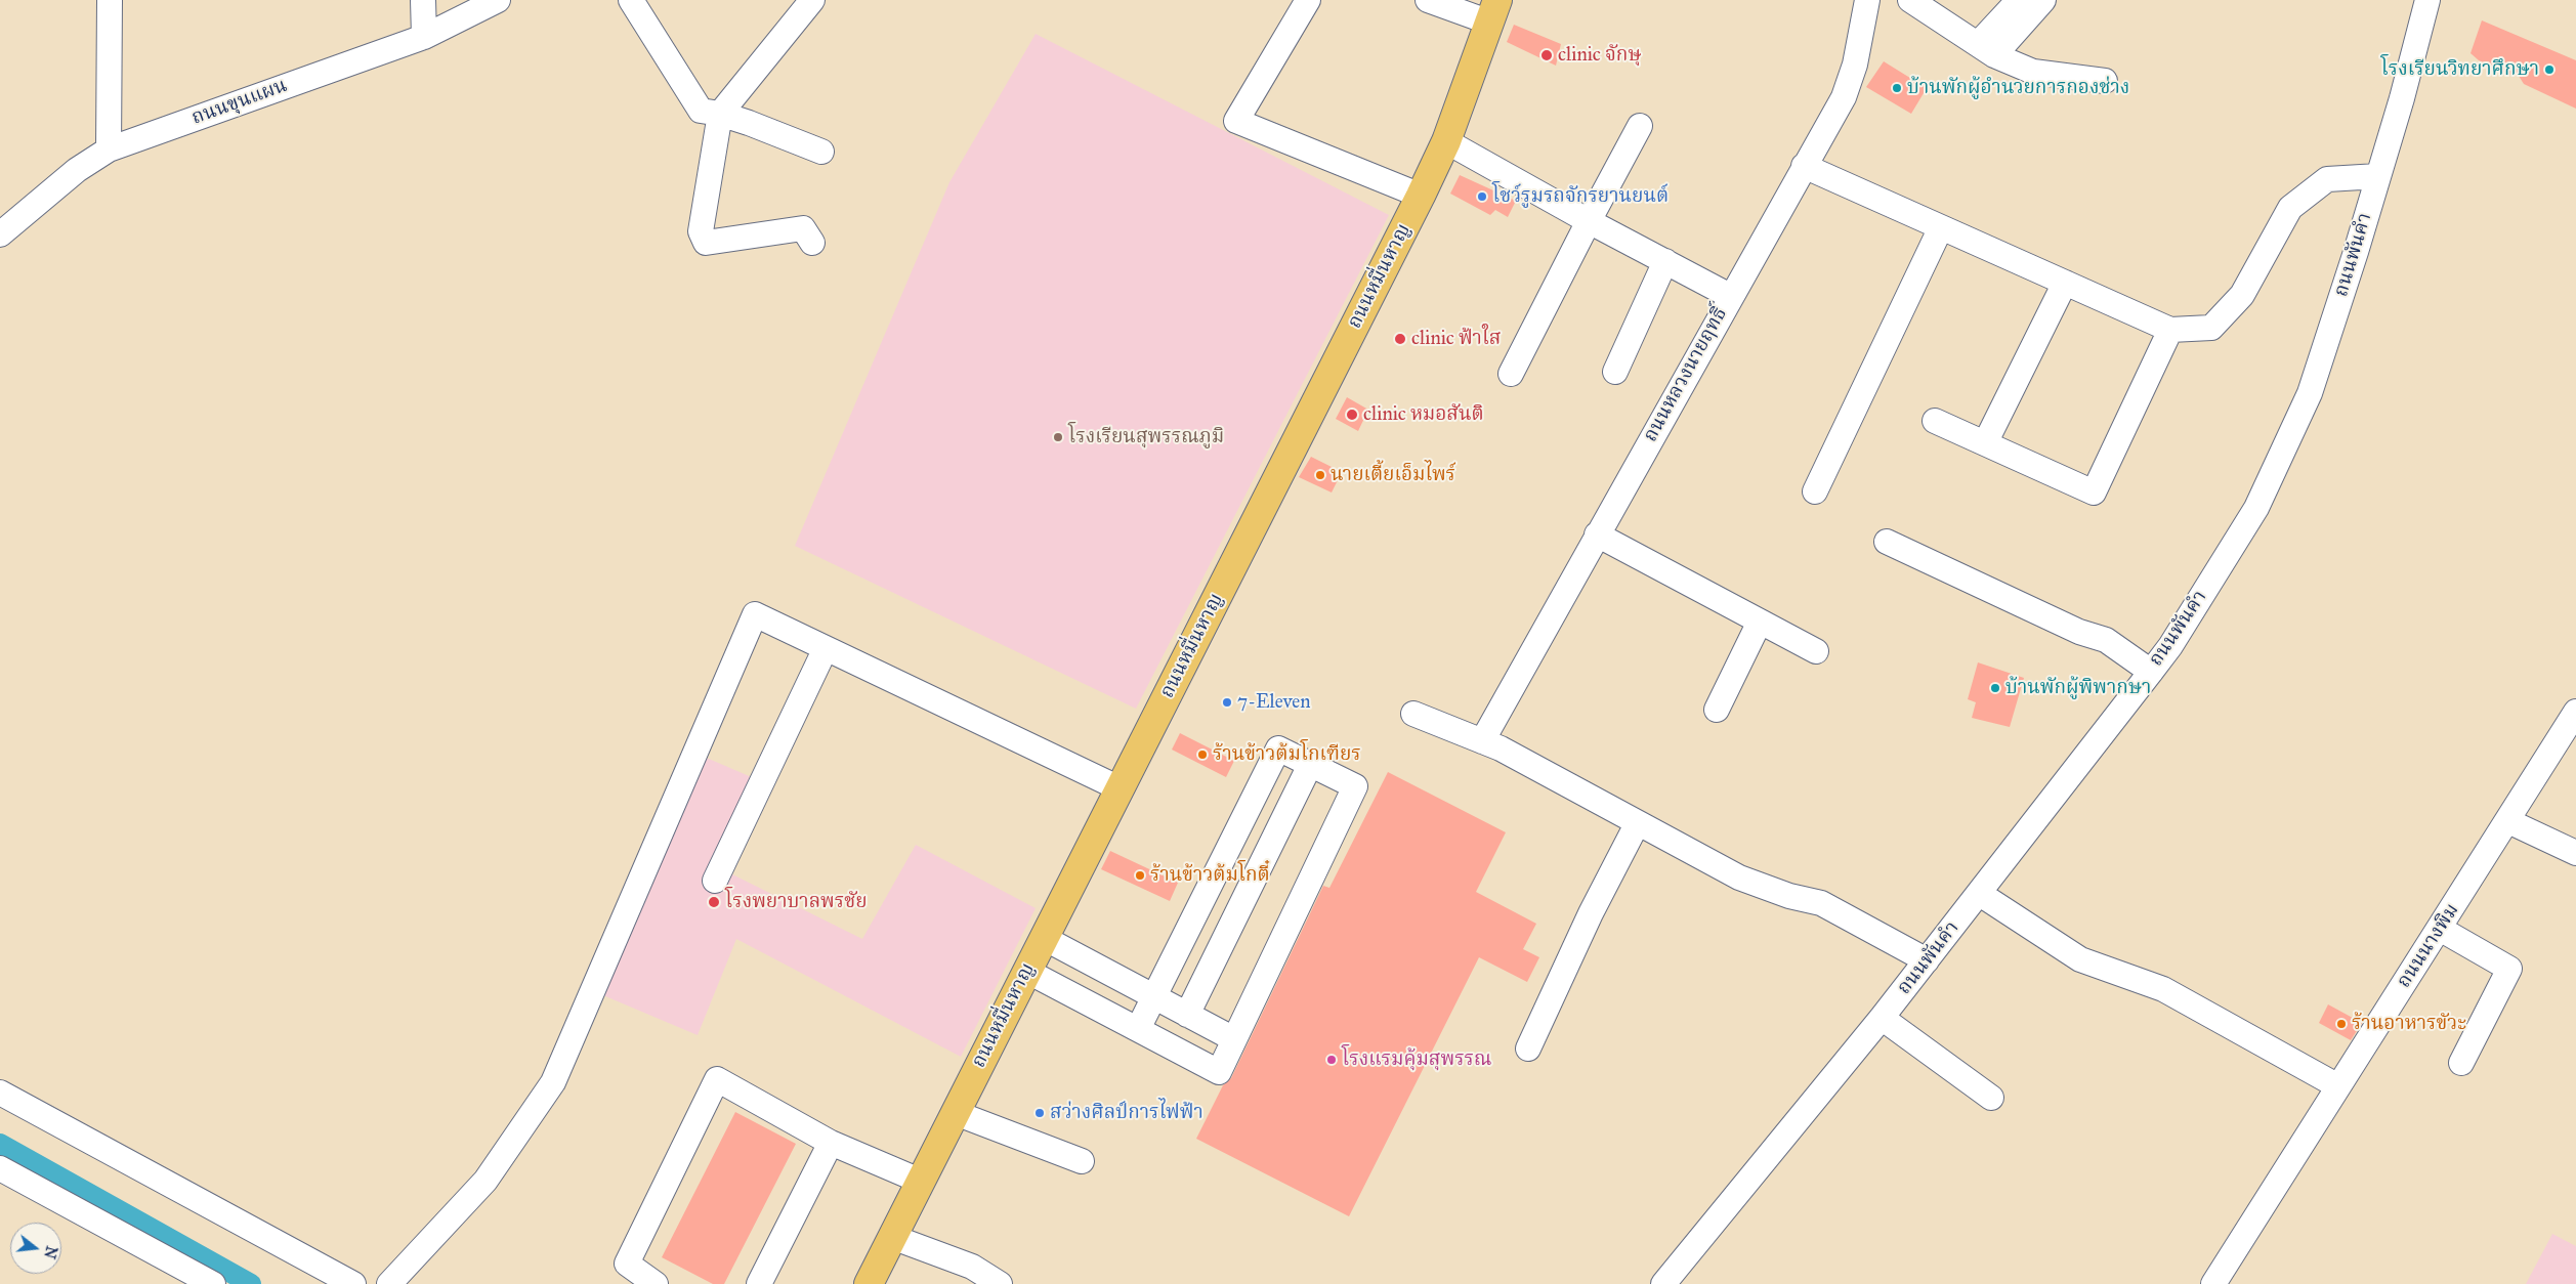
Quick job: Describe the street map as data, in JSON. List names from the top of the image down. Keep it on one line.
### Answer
{"streets":{"main road":["ถนนหมื่นหาญ"],"street":["ถนนขุนแผน","ถนนพันคำ","ถนนหลวงนายฤทธิ์","ถนนนางพิม"]},"places":["clinic จักษุ","โรงเรียนวิทยาศึกษา","บ้านพักผู้อำนวยการกองช่าง","โชว์รูมรถจักรยานยนต์","clinic ฟ้าใส","clinic หมอสันติ","โรงเรียนสุพรรณภูมิ","นายเตี้ยเอ็มไพร์","บ้านพักผู้พิพากษา","7-Eleven","ร้านข้าวต้มโกเฑียร","ร้านข้าวต้มโกตี๋","โรงพยาบาลพรชัย","ร้านอาหารขัวะ","โรงแรมคุ้มสุพรรณ","สว่างศิลป์การไฟฟ้า"],"north":"right"}
